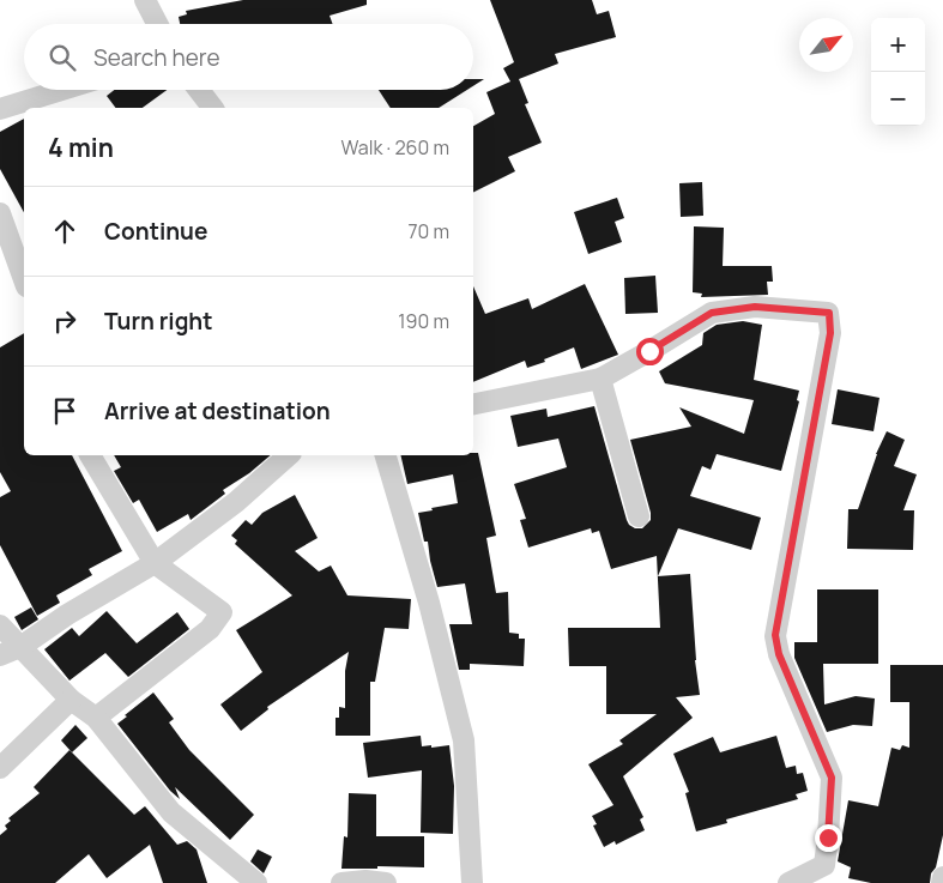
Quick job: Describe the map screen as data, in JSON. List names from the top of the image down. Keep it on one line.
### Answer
{"north":"top right","page":{"map_buttons":["+","−"],"search":"Search here","heading":["4 min","Walk · 260 m"],"list":[["Continue","70 m"],["Turn right","190 m"],"Arrive at destination"]}}
